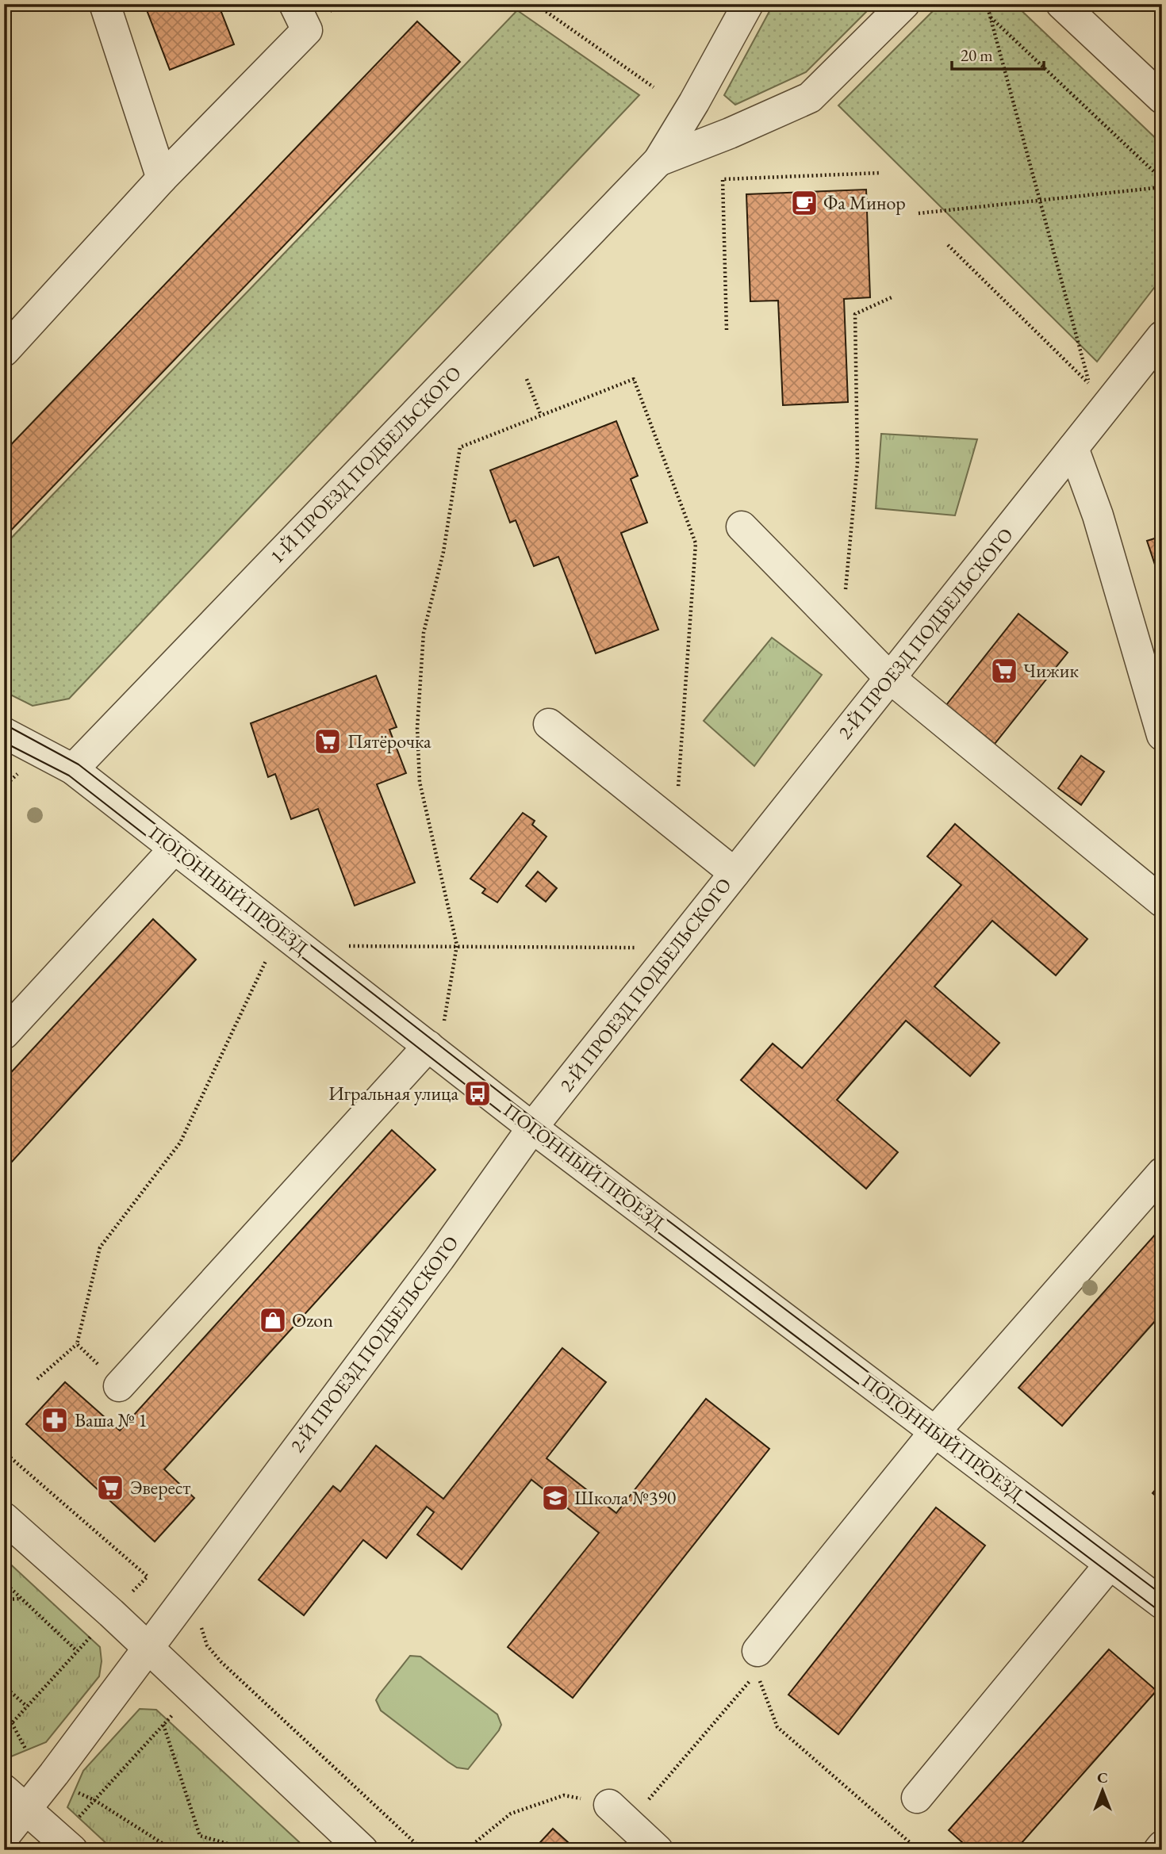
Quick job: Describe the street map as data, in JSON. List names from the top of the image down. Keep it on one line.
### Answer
{"streets":{"street":["1-Й ПРОЕЗД ПОДБЕЛЬСКОГО","2-Й ПРОЕЗД ПОДБЕЛЬСКОГО","ПОГОННЫЙ ПРОЕЗД"]},"crossings":[["1-Й ПРОЕЗД ПОДБЕЛЬСКОГО","ПОГОННЫЙ ПРОЕЗД"],["2-Й ПРОЕЗД ПОДБЕЛЬСКОГО","ПОГОННЫЙ ПРОЕЗД"]],"places":{"cafe":["Фа Минор"],"supermarket":["Чижик","Пятёрочка","Эверест"],"bus stop":["Игральная улица"],"shop":["Ozon"],"pharmacy":["Ваша № 1"],"school or university":["Школа №390"]},"scale_bar":"20 m","north":"top"}
